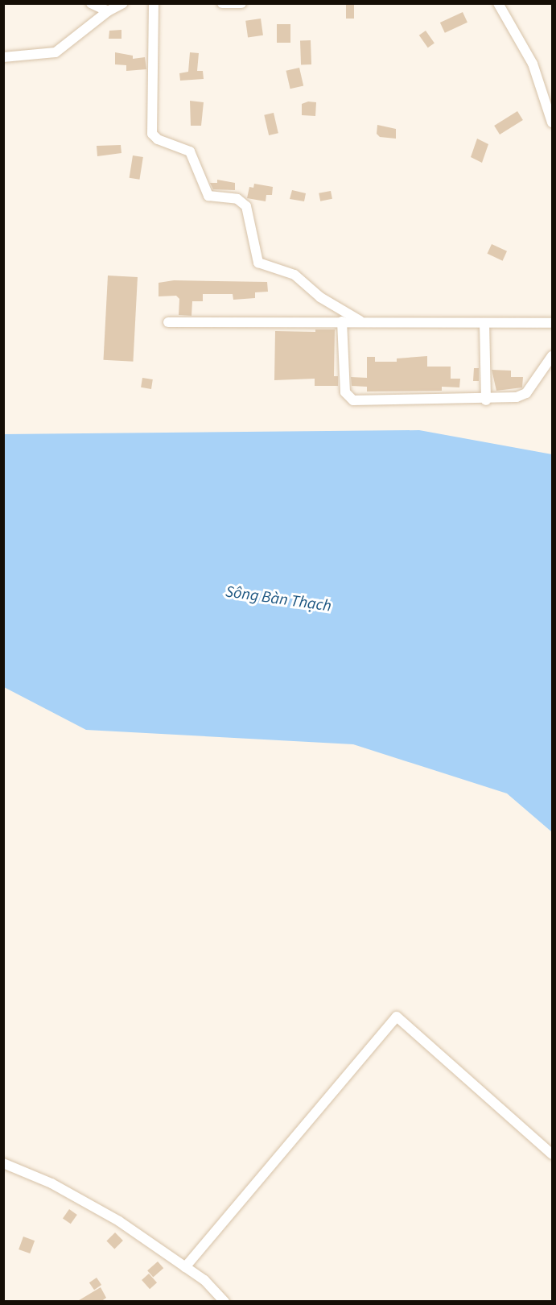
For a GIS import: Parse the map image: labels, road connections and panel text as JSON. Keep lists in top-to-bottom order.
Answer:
{
  "water": ["Sông Bàn Thạch"]
}
